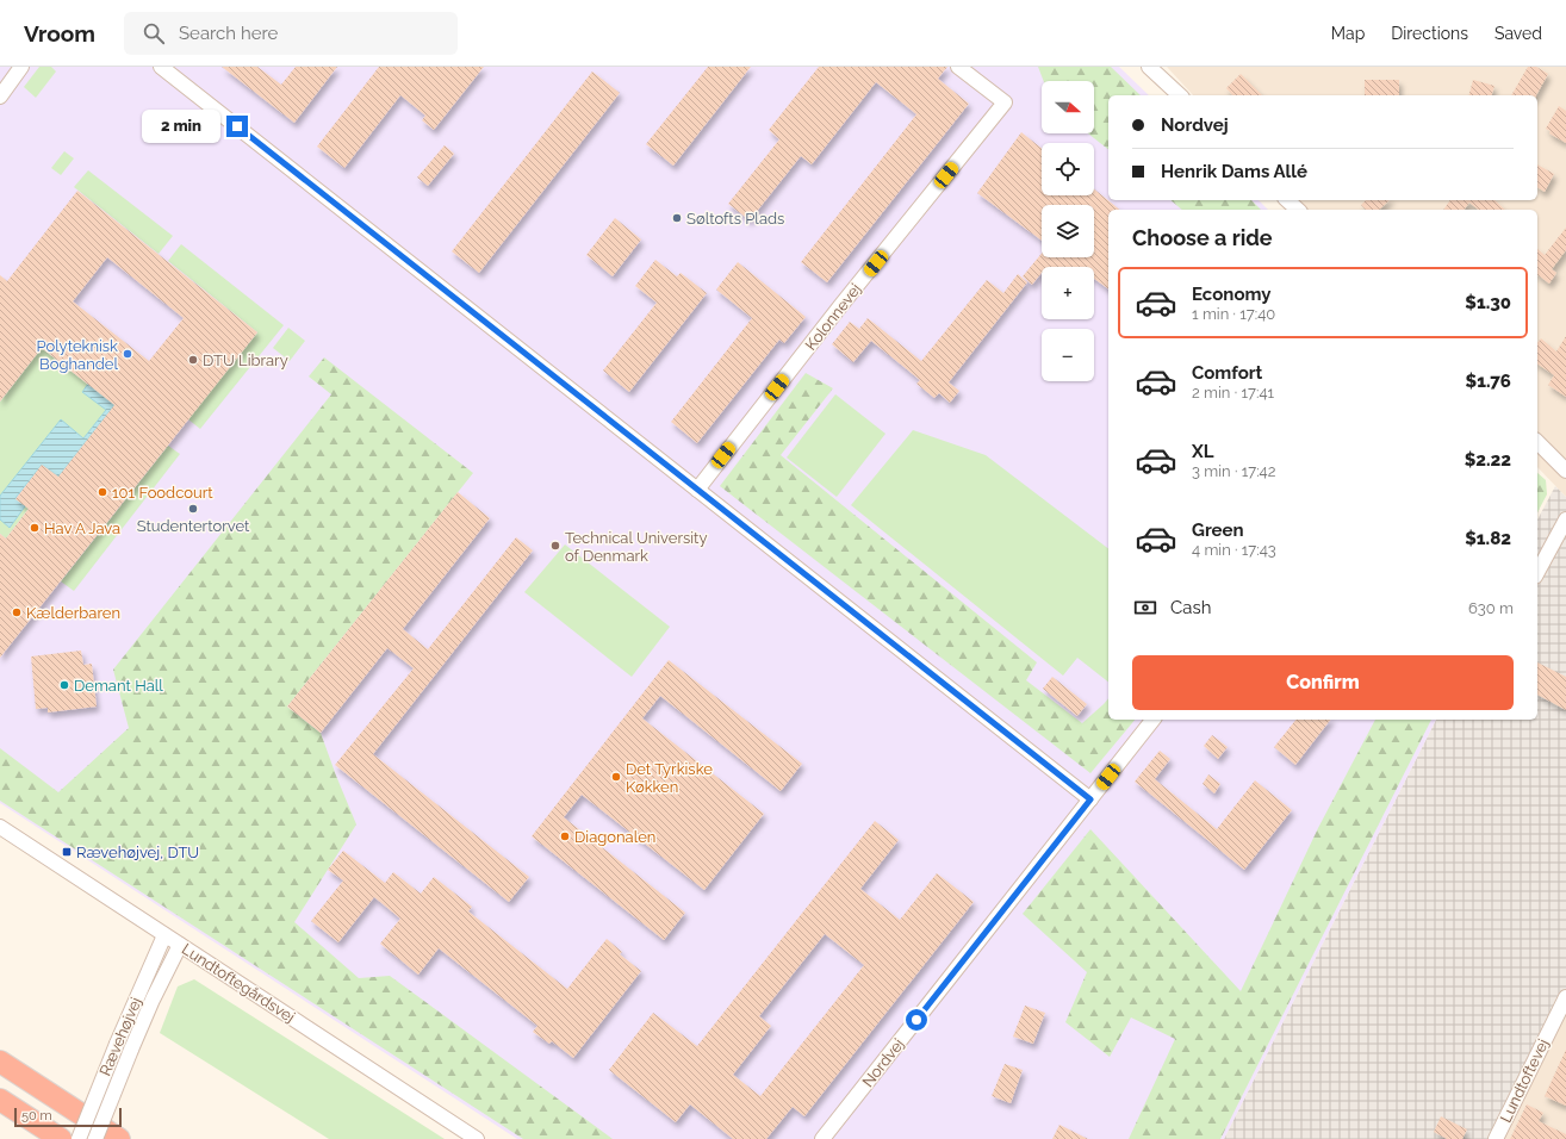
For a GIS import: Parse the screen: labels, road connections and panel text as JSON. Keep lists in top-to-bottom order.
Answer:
{
  "streets": {
    "street": [
      "Kolonnevej",
      "Lundtoftegårdsvej",
      "Rævehøjvej",
      "Nordvej",
      "Lundtoftevej"
    ]
  },
  "crossings": [
    ["Lundtoftegårdsvej", "Rævehøjvej"]
  ],
  "places": {
    "other": [
      "Søltofts Plads",
      "Polyteknisk Boghandel",
      "DTU Library",
      "101 Foodcourt",
      "Studentertorvet",
      "Hav A Java",
      "Technical University of Denmark",
      "Kælderbaren",
      "Demant Hall",
      "Det Tyrkiske Køkken",
      "Diagonalen"
    ],
    "transit": ["Rævehøjvej, DTU"]
  },
  "scale_bar": "50 m",
  "north": "right",
  "page": {
    "header": "Vroom",
    "search": "Search here",
    "nav": ["Map", "Directions", "Saved"],
    "map_buttons": ["+", "−"],
    "banner": ["Nordvej", "Henrik Dams Allé"],
    "bubble": "2 min",
    "heading": "Choose a ride",
    "list": [
      {
        "name": "Economy",
        "note": "1 min · 17:40",
        "value": "$1.30"
      },
      {
        "name": "Comfort",
        "note": "2 min · 17:41",
        "value": "$1.76"
      },
      {
        "name": "XL",
        "note": "3 min · 17:42",
        "value": "$2.22"
      },
      {
        "name": "Green",
        "note": "4 min · 17:43",
        "value": "$1.82"
      }
    ],
    "pay": ["Cash", "630 m"],
    "buttons": "Confirm",
    "scale": "50 m"
  }
}
